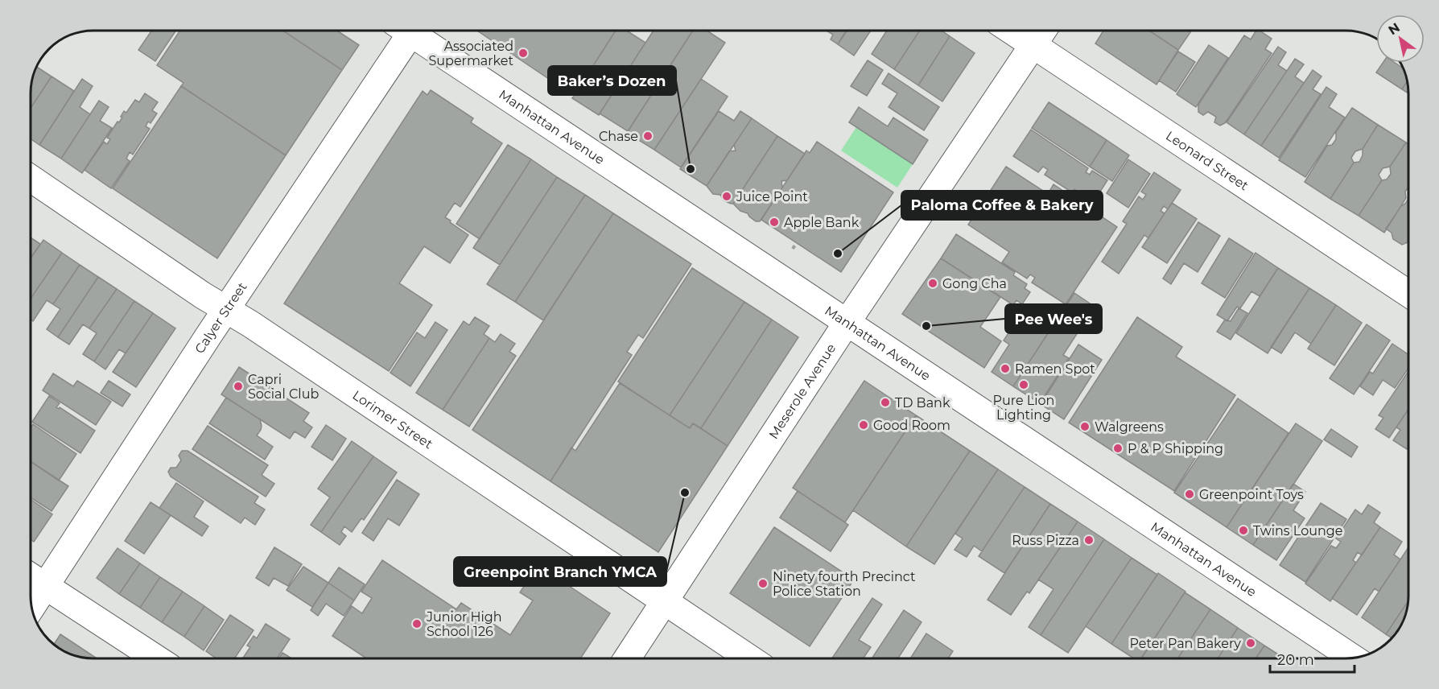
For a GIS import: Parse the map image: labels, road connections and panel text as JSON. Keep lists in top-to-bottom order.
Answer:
{
  "streets": {
    "street": [
      "Manhattan Avenue",
      "Leonard Street",
      "Calyer Street",
      "Meserole Avenue",
      "Lorimer Street"
    ]
  },
  "crossings": [
    ["Manhattan Avenue", "Meserole Avenue"],
    ["Leonard Street", "Meserole Avenue"],
    ["Calyer Street", "Lorimer Street"],
    ["Meserole Avenue", "Lorimer Street"]
  ],
  "places": [
    "Associated Supermarket",
    "Chase",
    "Baker’s Dozen",
    "Juice Point",
    "Apple Bank",
    "Paloma Coffee & Bakery",
    "Gong Cha",
    "Pee Wee's",
    "Ramen Spot",
    "Pure Lion Lighting",
    "Capri Social Club",
    "TD Bank",
    "Good Room",
    "Walgreens",
    "P & P Shipping",
    "Greenpoint Branch YMCA",
    "Greenpoint Toys",
    "Twins Lounge",
    "Russ Pizza",
    "Ninety fourth Precinct Police Station",
    "Junior High School 126",
    "Peter Pan Bakery"
  ],
  "scale_bar": "20 m",
  "north": "top left"
}
